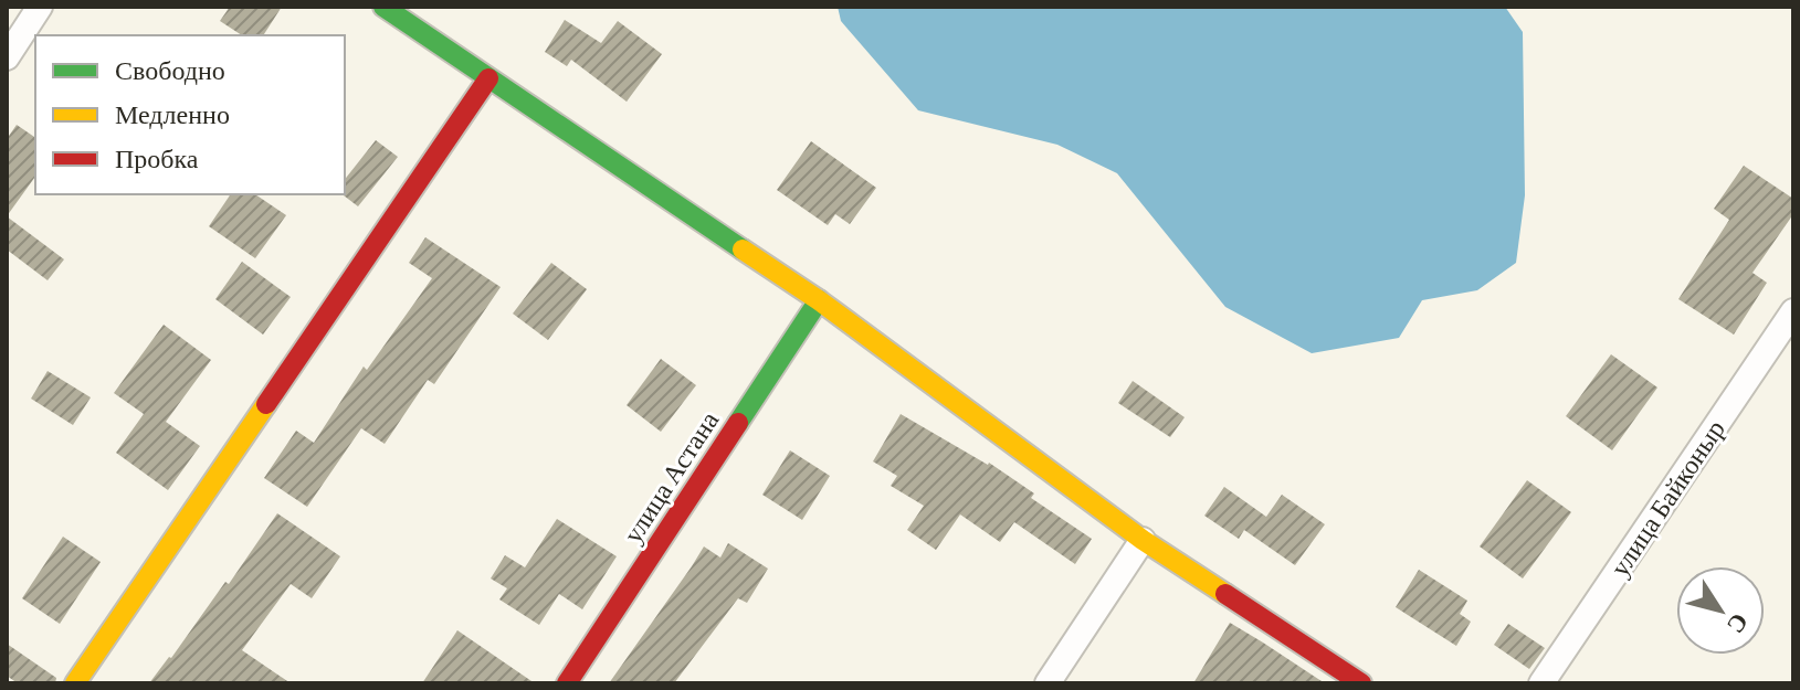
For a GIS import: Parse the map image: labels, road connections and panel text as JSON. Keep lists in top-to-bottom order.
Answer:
{
  "streets": {
    "street": ["улица Астана", "улица Байконыр"]
  },
  "legend": ["Свободно", "Медленно", "Пробка"],
  "north": "bottom right"
}
